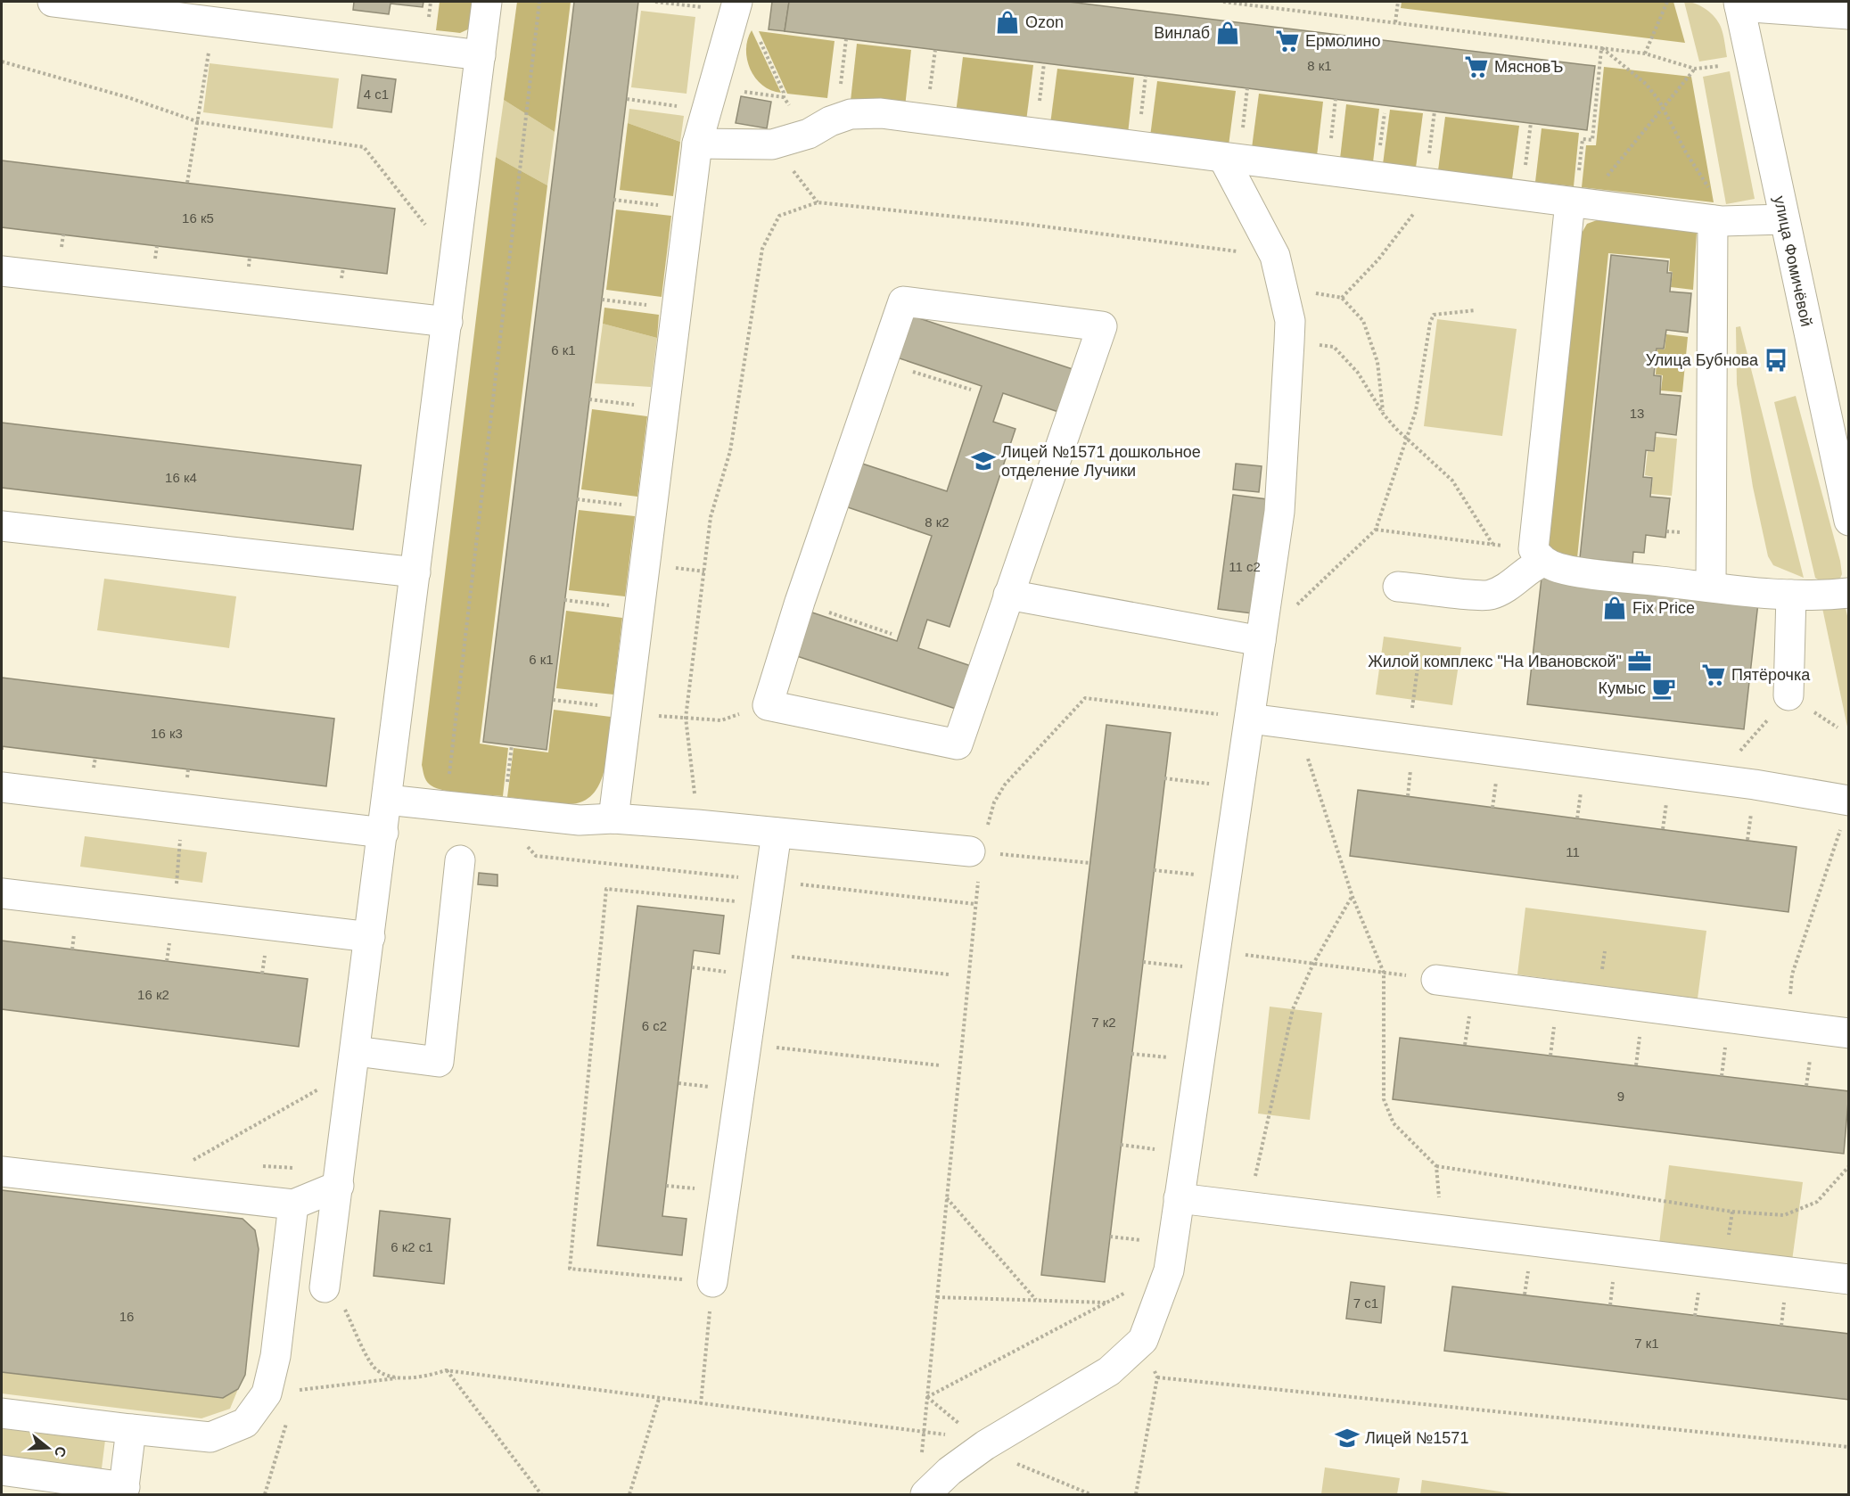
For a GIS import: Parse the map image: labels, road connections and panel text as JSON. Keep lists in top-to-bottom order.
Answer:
{
  "streets": {
    "street": ["улица Фомичёвой"]
  },
  "places": {
    "shop": ["Ozon", "Винлаб", "Fix Price"],
    "supermarket": ["Ермолино", "МясновЪ", "Пятёрочка"],
    "bus stop": ["Улица Бубнова"],
    "school or university": ["Лицей №1571 дошкольное отделение Лучики", "Лицей №1571"],
    "office": ["Жилой комплекс \"На Ивановской\""],
    "cafe": ["Кумыс"]
  },
  "house_numbers": [
    "8 к1",
    "4 с1",
    "16 к5",
    "6 к1",
    "13",
    "16 к4",
    "8 к2",
    "11 с2",
    "6 к1",
    "16 к3",
    "11",
    "16 к2",
    "7 к2",
    "6 с2",
    "9",
    "6 к2 с1",
    "7 с1",
    "16",
    "7 к1"
  ],
  "north": "right"
}
